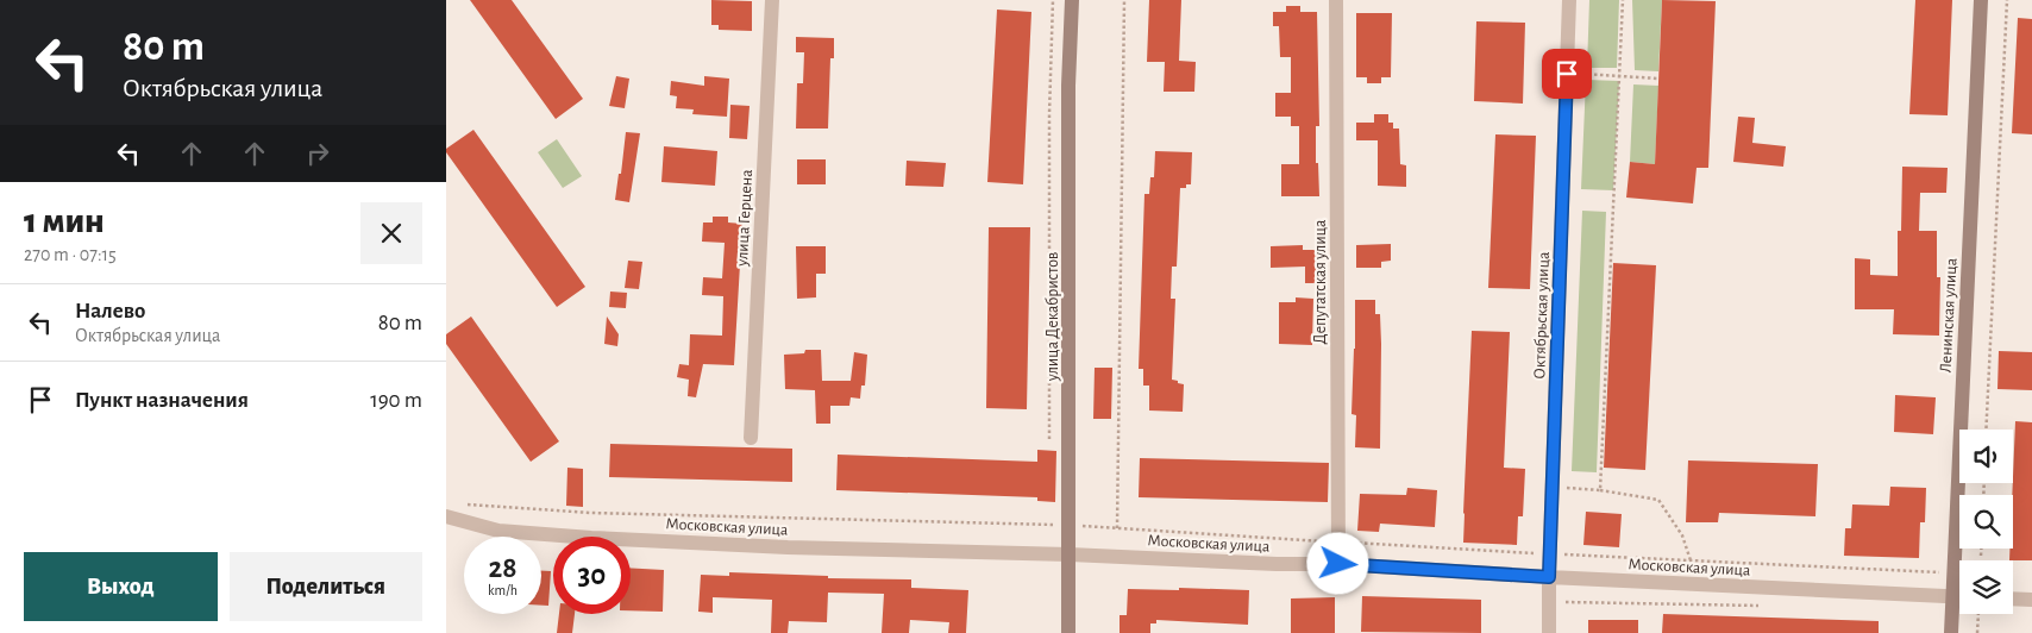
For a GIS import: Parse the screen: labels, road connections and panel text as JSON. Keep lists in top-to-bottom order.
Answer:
{
  "streets": {
    "street": [
      "улица Герцена",
      "Депутатская улица",
      "Октябрьская улица",
      "Ленинская улица",
      "улица Декабристов",
      "Московская улица"
    ]
  },
  "crossings": [
    ["Депутатская улица", "Московская улица"],
    ["Октябрьская улица", "Московская улица"],
    ["Ленинская улица", "Московская улица"],
    ["улица Декабристов", "Московская улица"]
  ],
  "page": {
    "turn": ["80 m", "Октябрьская улица"],
    "heading": ["1 мин", "270 m · 07:15"],
    "list": [
      {
        "name": "Налево",
        "note": "Октябрьская улица",
        "value": "80 m"
      },
      {
        "name": "Пункт назначения",
        "value": "190 m"
      }
    ],
    "speed": "28 km/h",
    "limit": "30",
    "buttons": ["Выход", "Поделиться"]
  }
}
